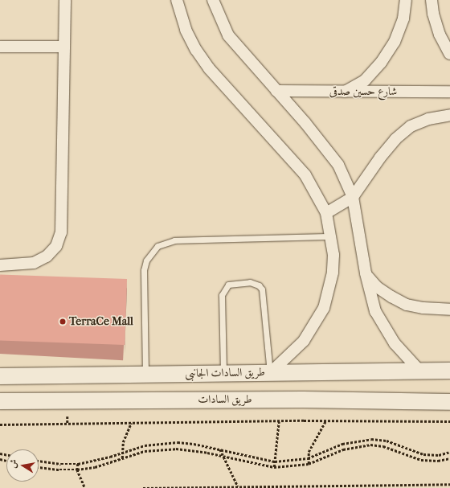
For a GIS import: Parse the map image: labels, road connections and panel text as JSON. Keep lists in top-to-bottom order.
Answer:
{
  "streets": {
    "street": ["شارع حسين صدقى", "طريق السادات الجانبى", "طريق السادات"]
  },
  "places": ["TerraCe Mall"],
  "north": "left"
}
